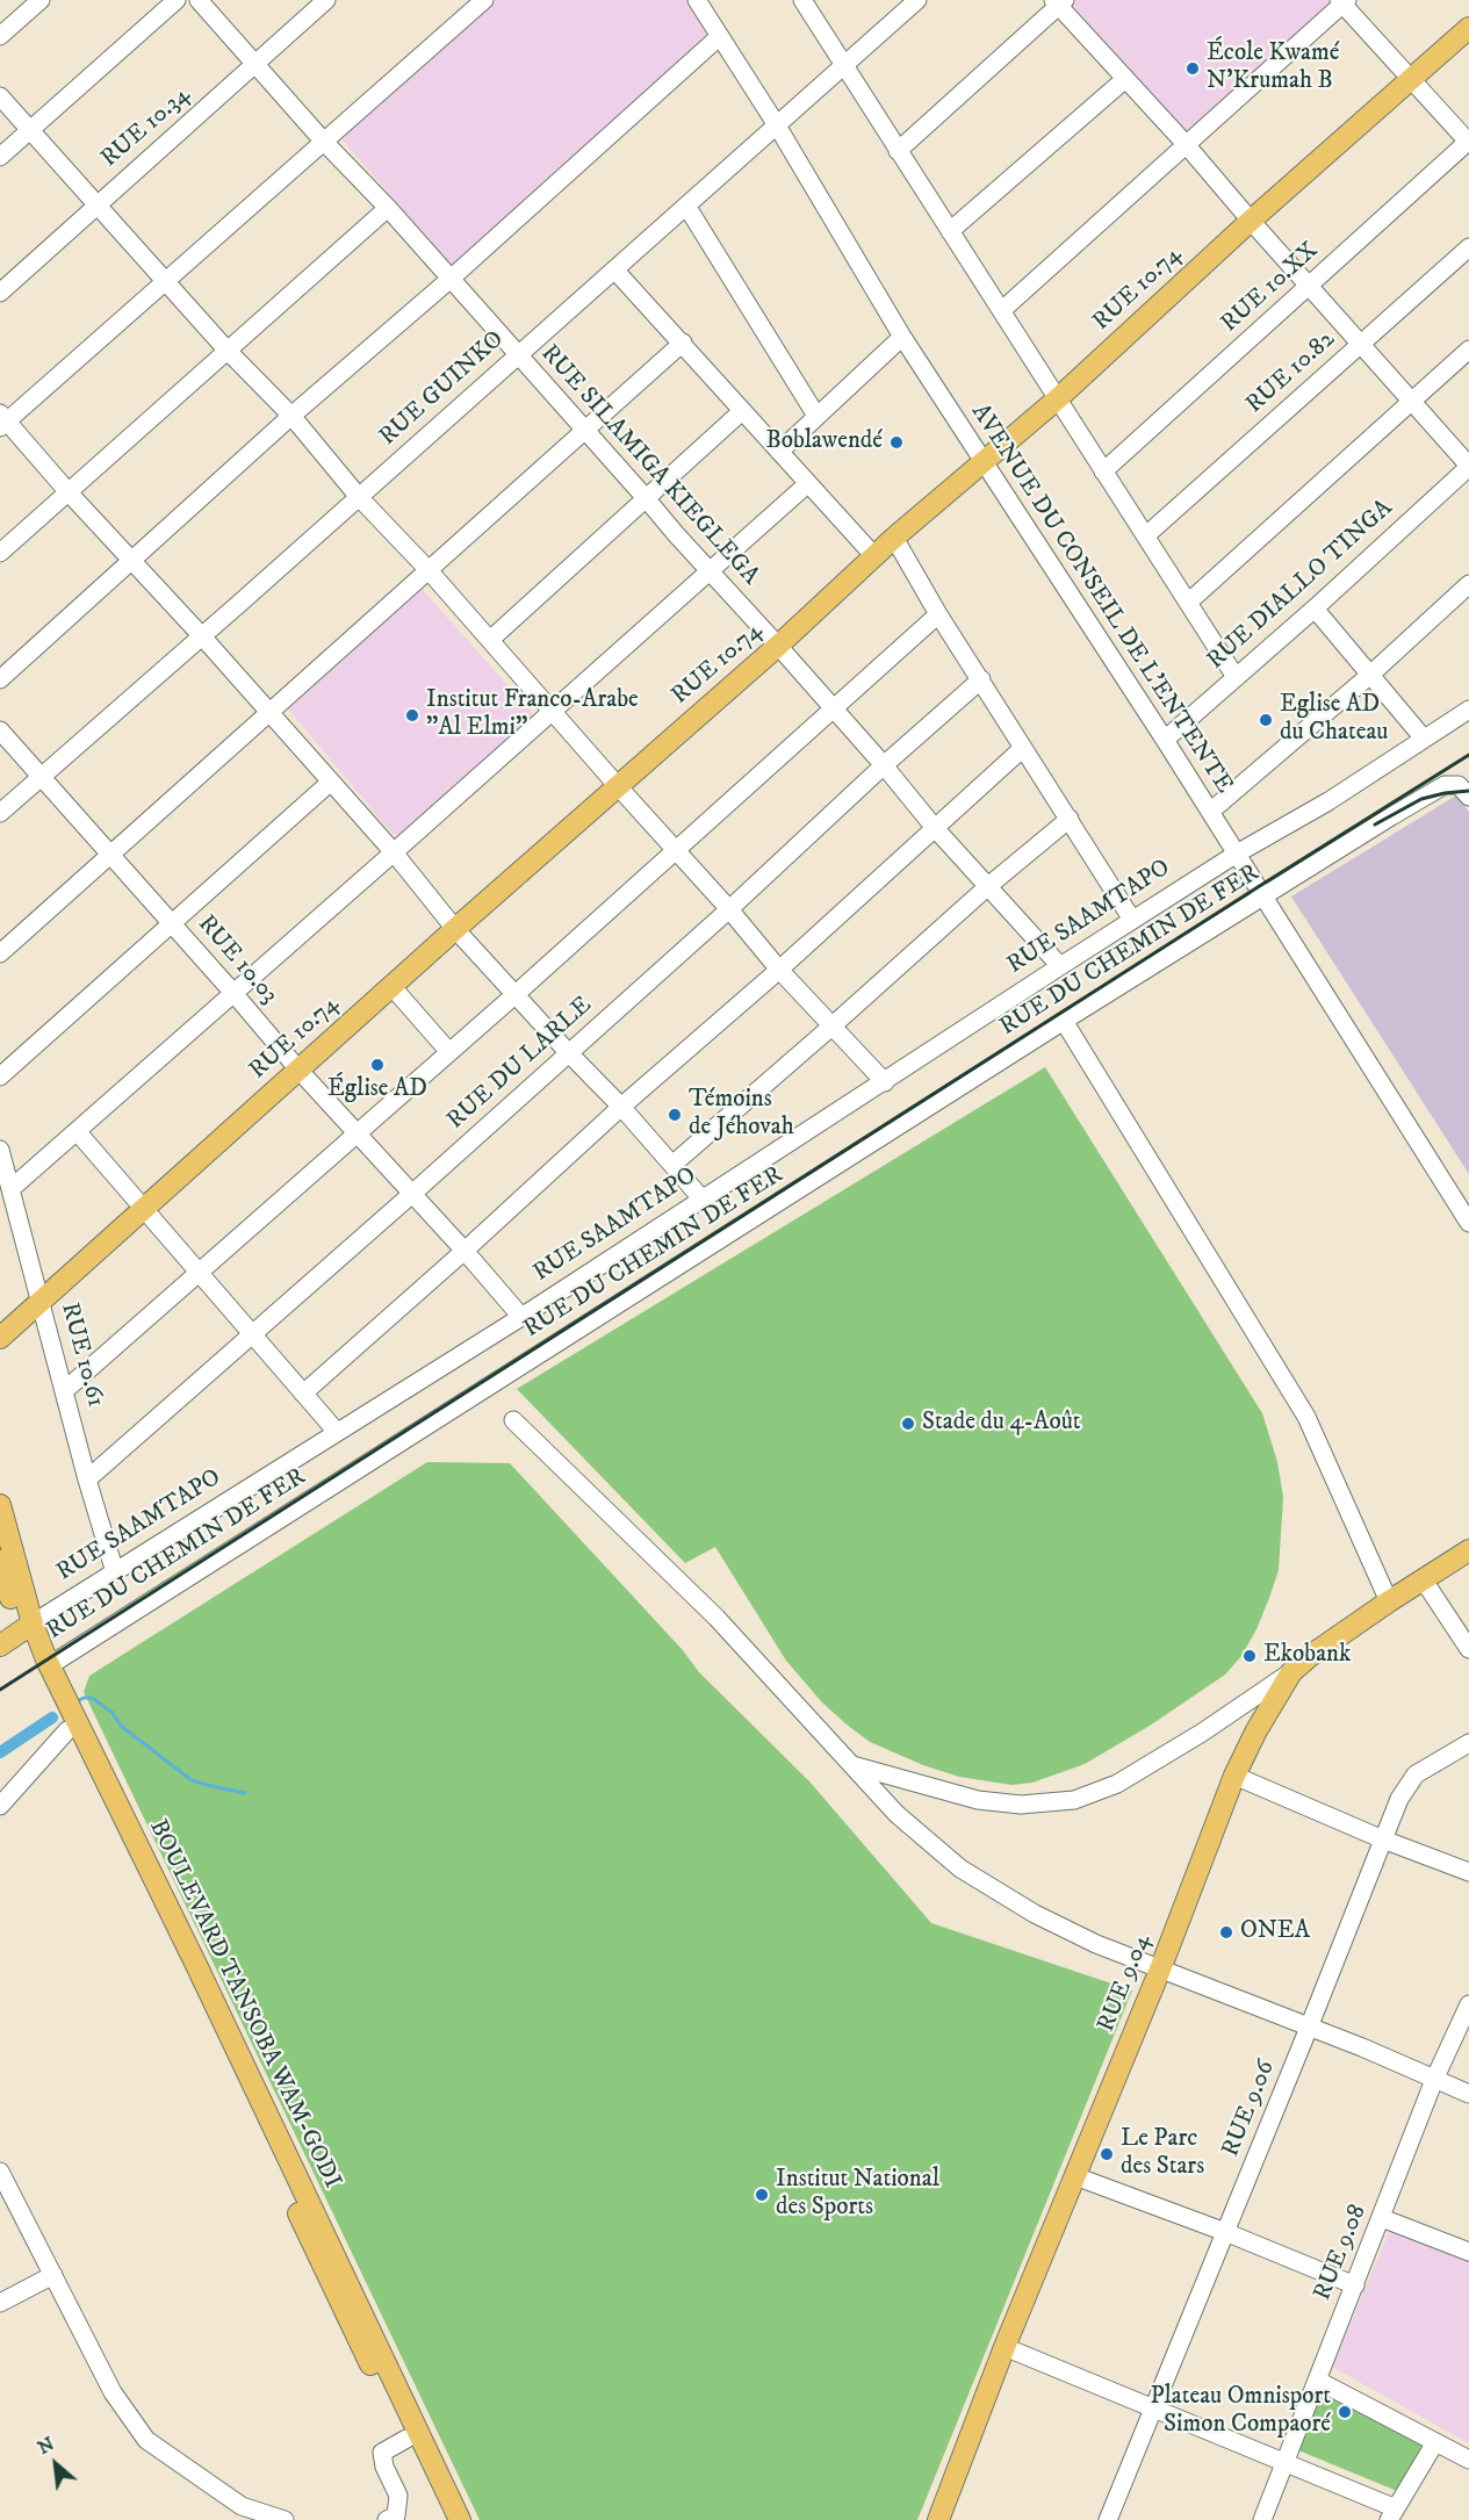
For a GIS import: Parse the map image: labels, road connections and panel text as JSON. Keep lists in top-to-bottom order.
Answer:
{
  "streets": {
    "main road": [
      "RUE 10.74",
      "RUE SAAMTAPO",
      "RUE 9.04",
      "BOULEVARD TANSOBA WAM-GODI"
    ],
    "street": [
      "RUE 10.34",
      "RUE 10.XX",
      "RUE 10.82",
      "RUE GUINKO",
      "RUE SILAMIGA KIEGLEGA",
      "RUE DIALLO TINGA",
      "AVENUE DU CONSEIL DE L'ENTENTE",
      "RUE DU CHEMIN DE FER",
      "RUE 10.03",
      "RUE DU LARLE",
      "RUE 10.61",
      "RUE 9.06",
      "RUE 9.08"
    ]
  },
  "crossings": [
    ["RUE 10.34", "RUE SILAMIGA KIEGLEGA"],
    ["RUE 10.74", "RUE SILAMIGA KIEGLEGA"],
    ["RUE 10.74", "AVENUE DU CONSEIL DE L'ENTENTE"],
    ["RUE 10.74", "RUE 10.03"],
    ["RUE 10.74", "RUE 10.61"],
    ["RUE GUINKO", "RUE SILAMIGA KIEGLEGA"],
    ["RUE GUINKO", "AVENUE DU CONSEIL DE L'ENTENTE"],
    ["RUE GUINKO", "RUE 10.03"],
    ["RUE SILAMIGA KIEGLEGA", "RUE SAAMTAPO"],
    ["RUE SILAMIGA KIEGLEGA", "RUE DU LARLE"],
    ["RUE DIALLO TINGA", "AVENUE DU CONSEIL DE L'ENTENTE"],
    ["AVENUE DU CONSEIL DE L'ENTENTE", "RUE SAAMTAPO"],
    ["AVENUE DU CONSEIL DE L'ENTENTE", "RUE DU CHEMIN DE FER"],
    ["RUE SAAMTAPO", "RUE 10.03"],
    ["RUE SAAMTAPO", "RUE 10.61"],
    ["RUE SAAMTAPO", "BOULEVARD TANSOBA WAM-GODI"],
    ["RUE DU CHEMIN DE FER", "BOULEVARD TANSOBA WAM-GODI"],
    ["RUE 10.03", "RUE DU LARLE"],
    ["RUE DU LARLE", "RUE 10.61"]
  ],
  "places": [
    "École Kwamé N'Krumah B",
    "Boblawendé",
    "Institut Franco-Arabe \"Al Elmi\"",
    "Eglise AD du Chateau",
    "Église AD",
    "Témoins de Jéhovah",
    "Stade du 4-Août",
    "Ekobank",
    "ONEA",
    "Le Parc des Stars",
    "Institut National des Sports",
    "Plateau Omnisport Simon Compaoré"
  ],
  "north": "top left"
}
